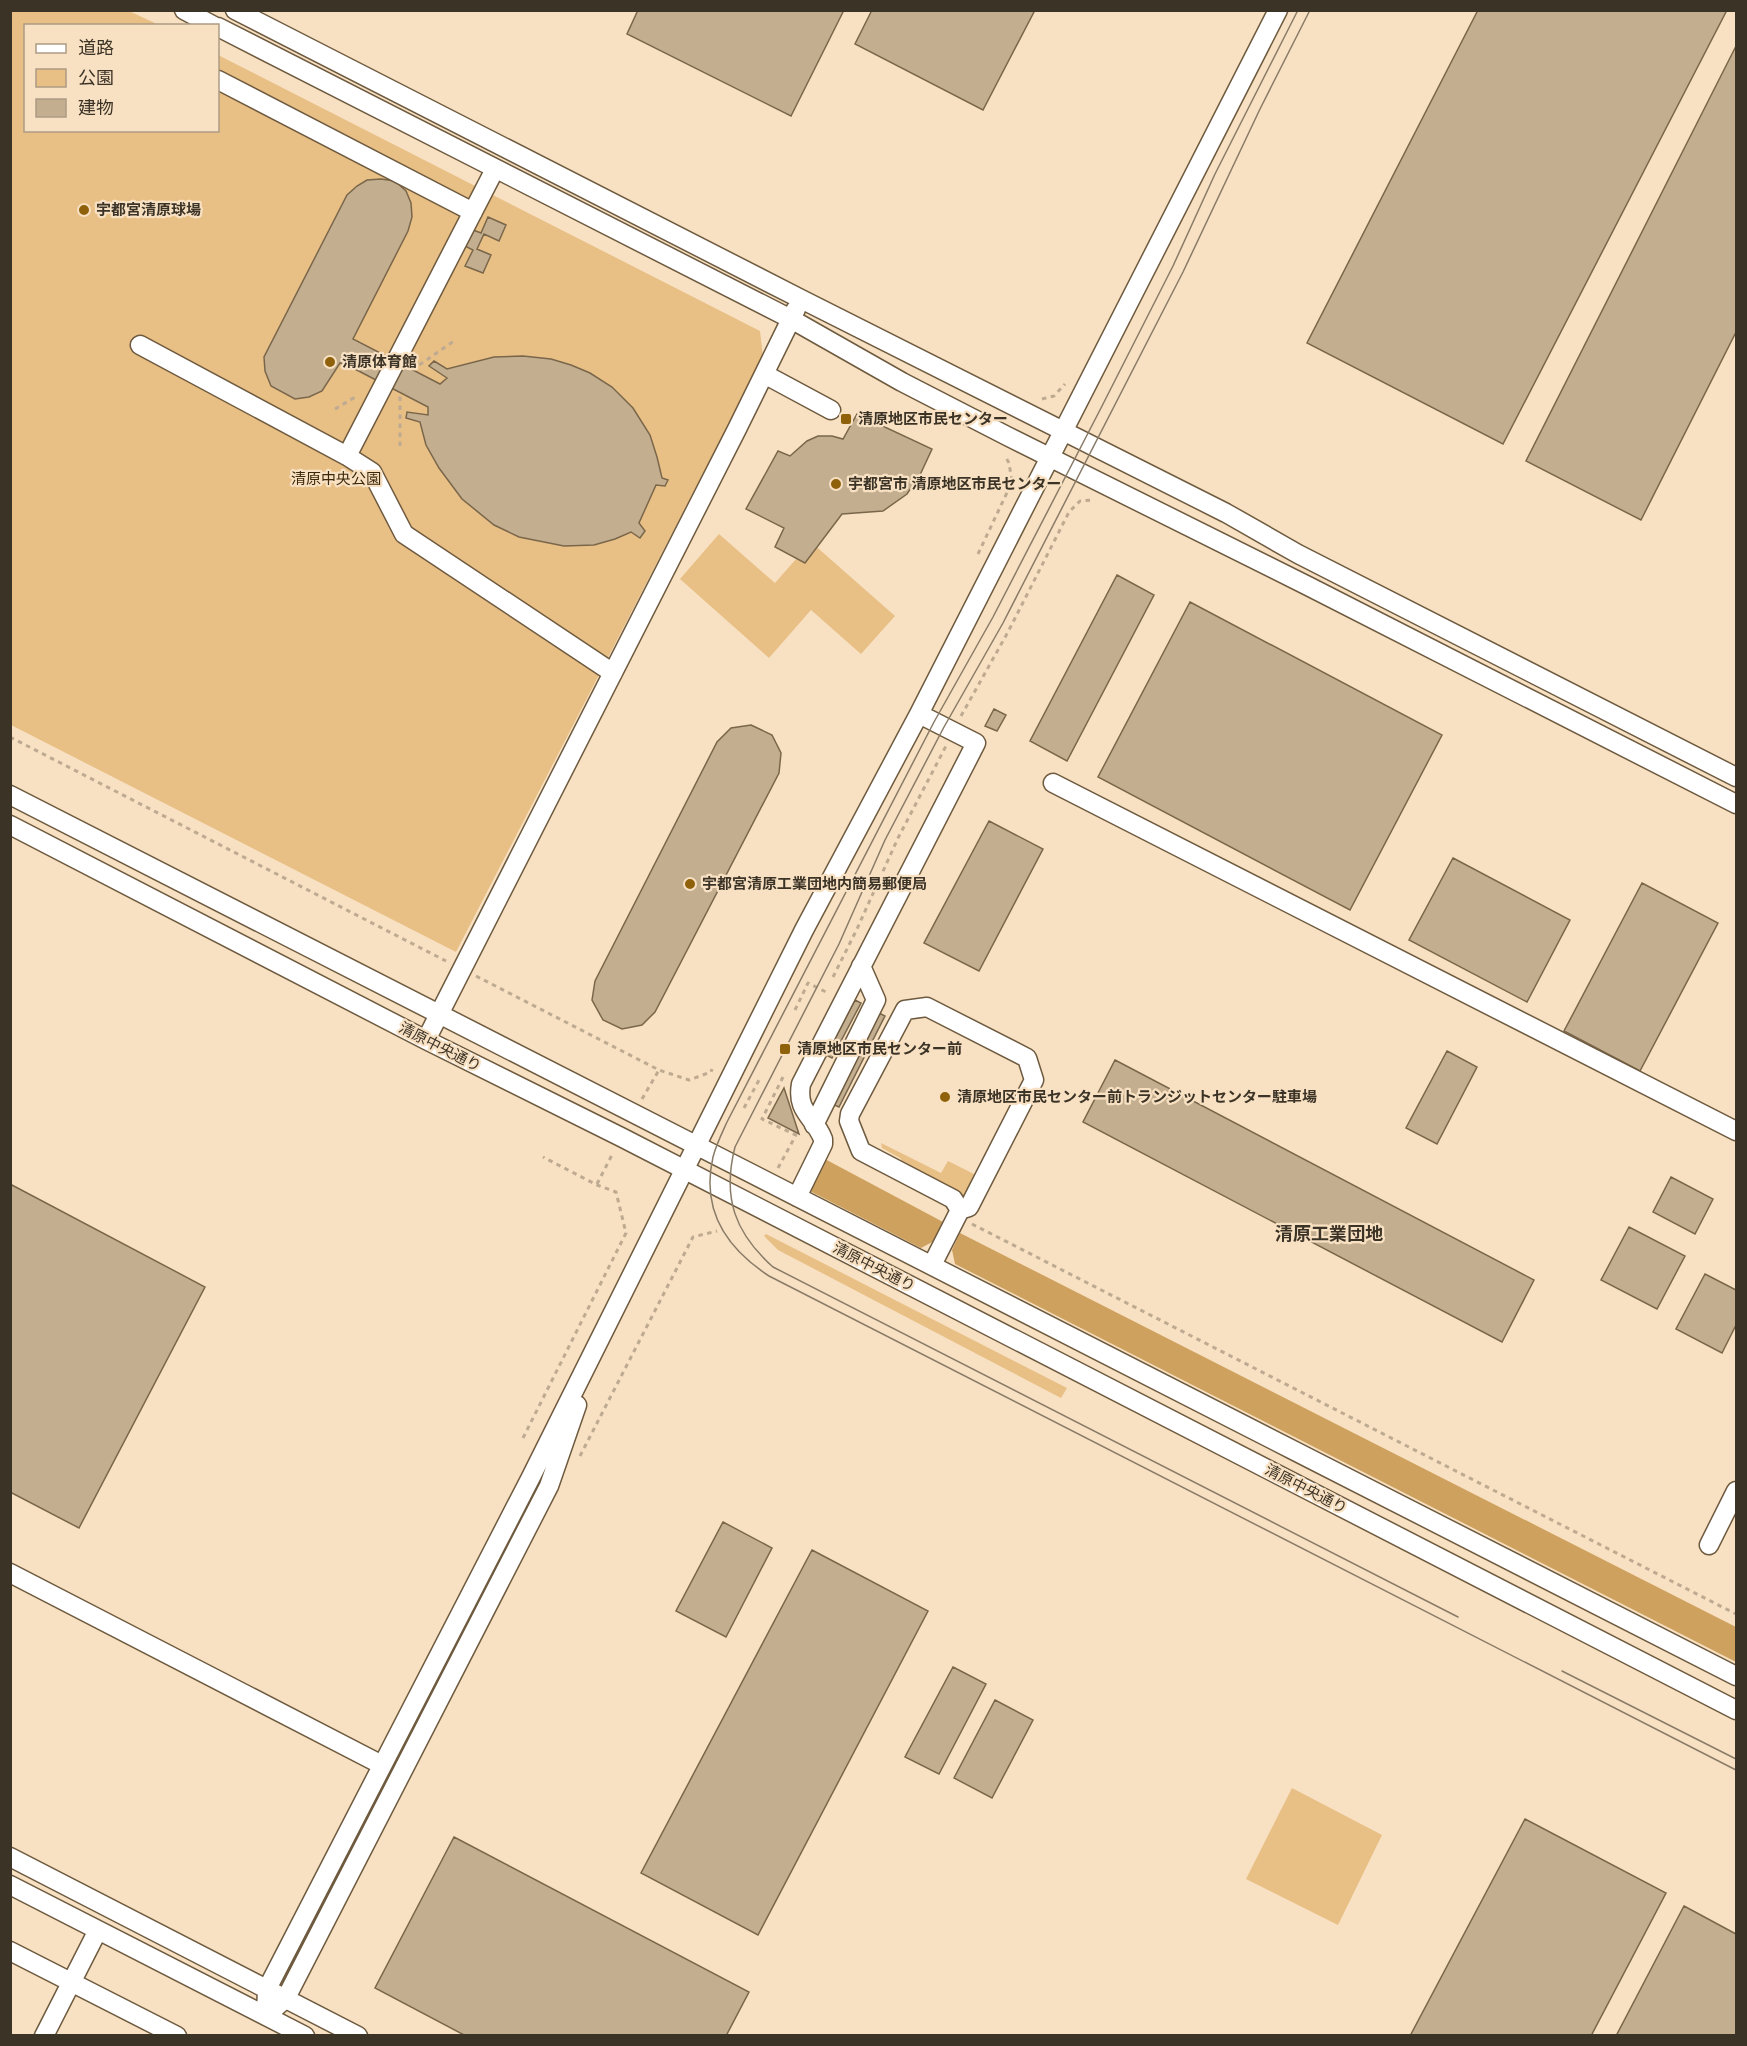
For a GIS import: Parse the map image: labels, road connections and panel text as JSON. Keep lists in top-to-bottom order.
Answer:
{
  "streets": {
    "street": ["清原中央通り"]
  },
  "districts": ["清原工業団地"],
  "parks": ["清原中央公園"],
  "places": {
    "other": [
      "宇都宮清原球場",
      "清原体育館",
      "宇都宮市 清原地区市民センター",
      "宇都宮清原工業団地内簡易郵便局",
      "清原地区市民センター前トランジットセンター駐車場"
    ],
    "transit": ["清原地区市民センター", "清原地区市民センター前"]
  },
  "legend": ["道路", "公園", "建物"]
}
